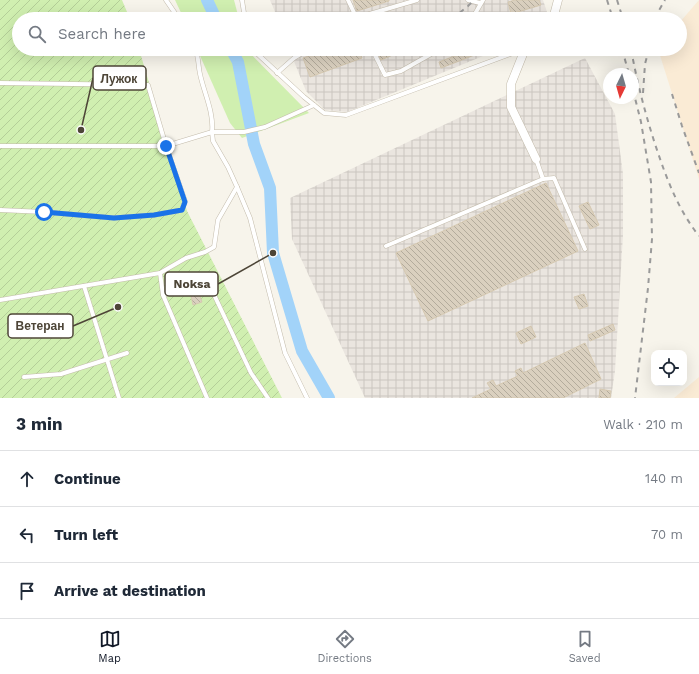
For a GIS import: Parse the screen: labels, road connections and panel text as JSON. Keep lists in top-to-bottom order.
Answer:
{
  "places": ["Лужок", "Noksa", "Ветеран"],
  "north": "bottom",
  "page": {
    "search": "Search here",
    "heading": ["3 min", "Walk · 210 m"],
    "list": [
      ["Continue", "140 m"],
      ["Turn left", "70 m"],
      "Arrive at destination"
    ],
    "nav": ["Map", "Directions", "Saved"]
  }
}
